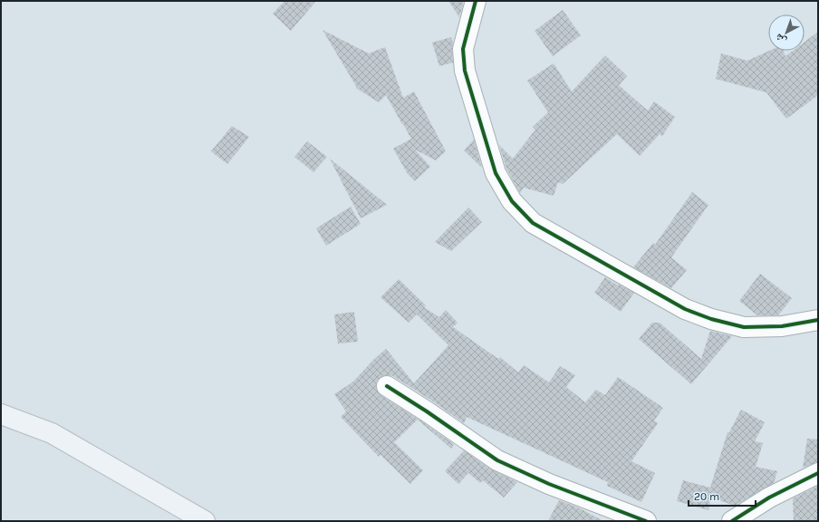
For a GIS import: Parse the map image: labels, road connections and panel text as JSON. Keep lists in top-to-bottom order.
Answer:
{
  "scale_bar": "20 m",
  "north": "bottom left"
}
